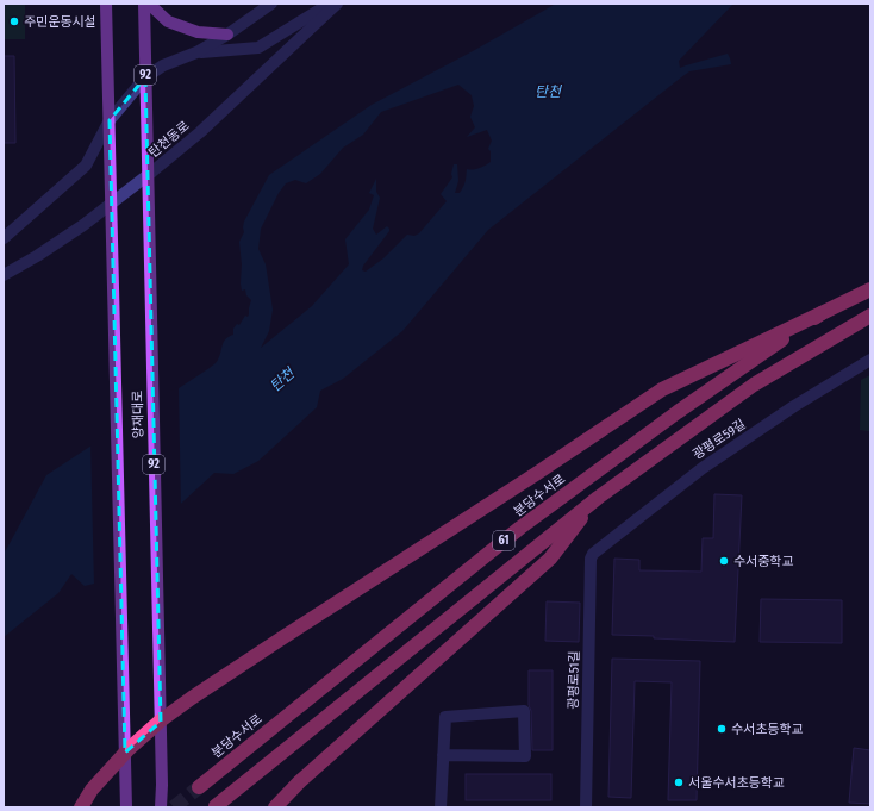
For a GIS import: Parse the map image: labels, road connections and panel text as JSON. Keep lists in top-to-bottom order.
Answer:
{
  "streets": {
    "highway": ["분당수서로", "61"],
    "main road": ["92", "양재대로"],
    "street": ["탄천동로", "광평로59길", "광평로51길"]
  },
  "crossings": [
    ["광평로59길", "광평로51길"]
  ],
  "water": ["탄천"],
  "places": [
    "주민운동시설",
    "수서중학교",
    "수서초등학교",
    "서울수서초등학교"
  ]
}
